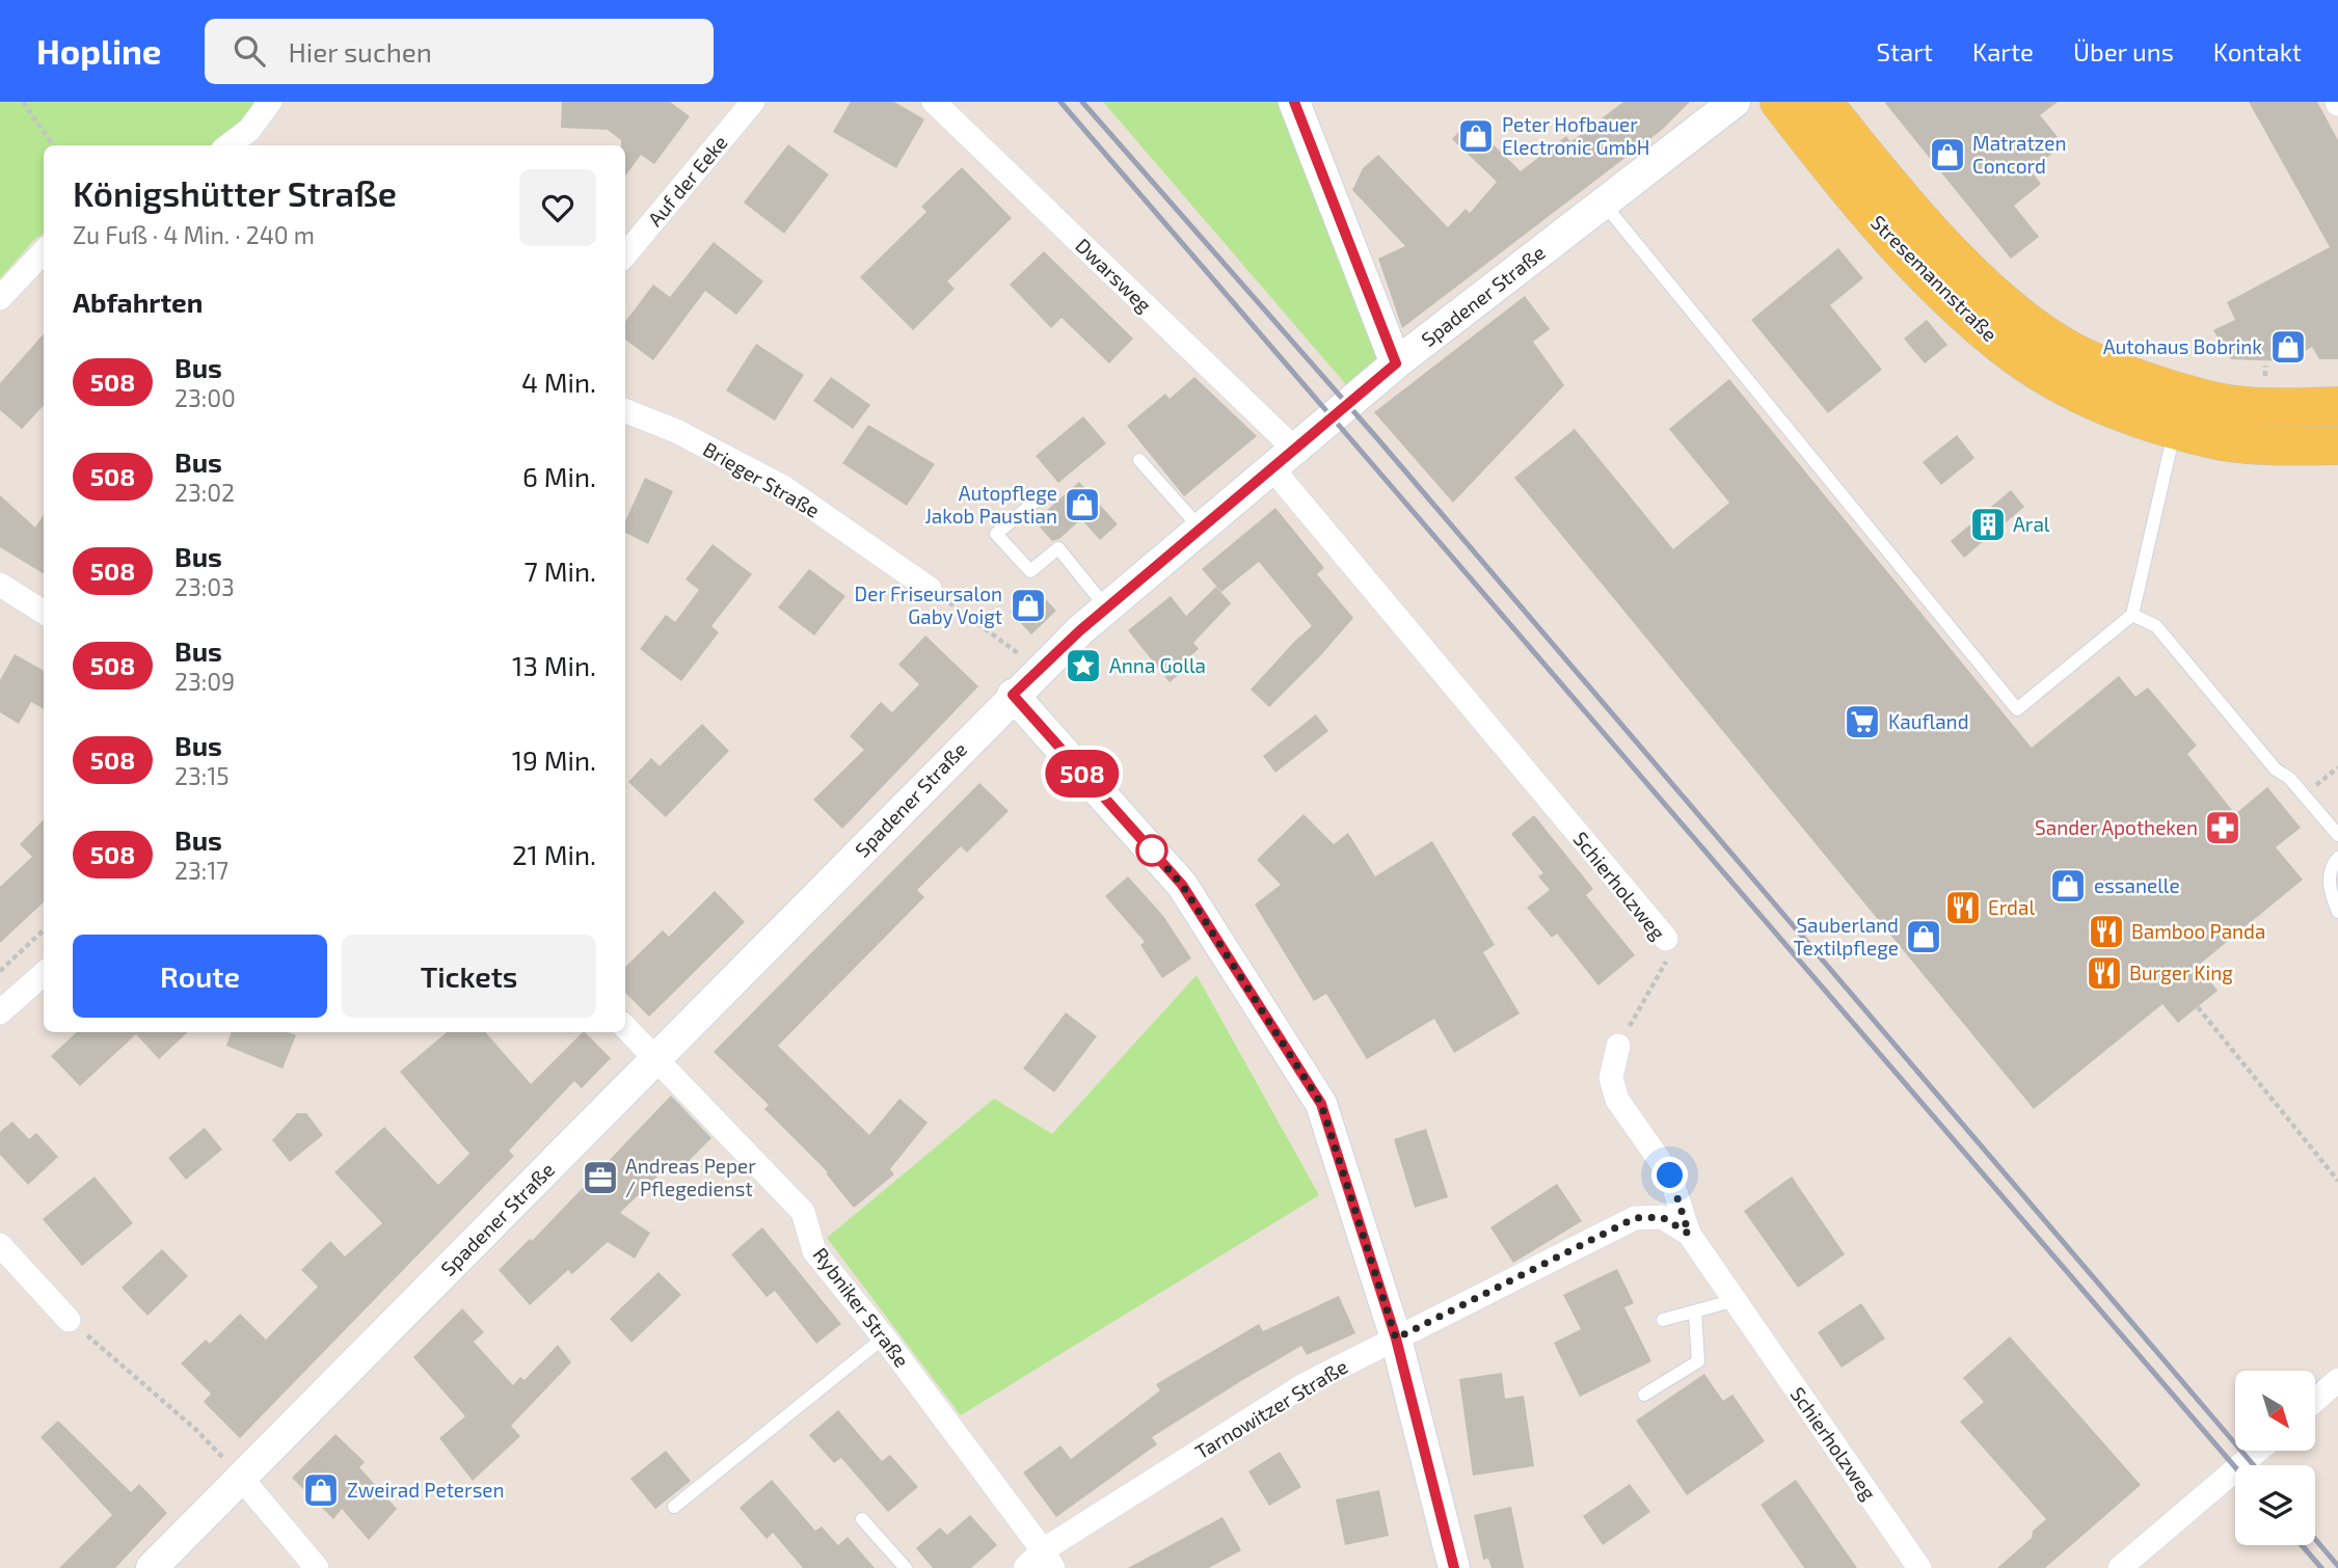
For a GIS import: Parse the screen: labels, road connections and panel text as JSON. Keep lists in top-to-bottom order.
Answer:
{
  "streets": {
    "main road": ["Stresemannstraße"],
    "street": [
      "Auf der Eeke",
      "Dwarsweg",
      "Spadener Straße",
      "Brieger Straße",
      "Schierholzweg",
      "Rybniker Straße",
      "Tarnowitzer Straße"
    ]
  },
  "crossings": [
    ["Dwarsweg", "Spadener Straße"],
    ["Dwarsweg", "Schierholzweg"],
    ["Spadener Straße", "Schierholzweg"],
    ["Spadener Straße", "Rybniker Straße"],
    ["Schierholzweg", "Tarnowitzer Straße"],
    ["Rybniker Straße", "Tarnowitzer Straße"]
  ],
  "places": {
    "shop": [
      "Peter Hofbauer Electronic GmbH",
      "Matratzen Concord",
      "Autohaus Bobrink",
      "Autopflege Jakob Paustian",
      "Der Friseursalon Gaby Voigt",
      "essanelle",
      "Sauberland Textilpflege",
      "Zweirad Petersen"
    ],
    "building": ["Aral"],
    "place": ["Anna Golla"],
    "supermarket": ["Kaufland"],
    "pharmacy": ["Sander Apotheken"],
    "restaurant": ["Erdal", "Bamboo Panda", "Burger King"],
    "office": ["Andreas Peper / Pflegedienst"]
  },
  "lines": ["bus line 508"],
  "north": "bottom right",
  "page": {
    "header": "Hopline",
    "search": "Hier suchen",
    "nav": [
      "Start",
      "Karte",
      "Über uns",
      "Kontakt"
    ],
    "on_map": "508",
    "heading": [
      ["Königshütter Straße", "Zu Fuß · 4 Min. · 240 m"],
      "Abfahrten"
    ],
    "list": [
      {
        "mark": "508",
        "name": "Bus",
        "note": "23:00",
        "value": "4 Min."
      },
      {
        "mark": "508",
        "name": "Bus",
        "note": "23:02",
        "value": "6 Min."
      },
      {
        "mark": "508",
        "name": "Bus",
        "note": "23:03",
        "value": "7 Min."
      },
      {
        "mark": "508",
        "name": "Bus",
        "note": "23:09",
        "value": "13 Min."
      },
      {
        "mark": "508",
        "name": "Bus",
        "note": "23:15",
        "value": "19 Min."
      },
      {
        "mark": "508",
        "name": "Bus",
        "note": "23:17",
        "value": "21 Min."
      }
    ],
    "buttons": ["Route", "Tickets"]
  }
}
